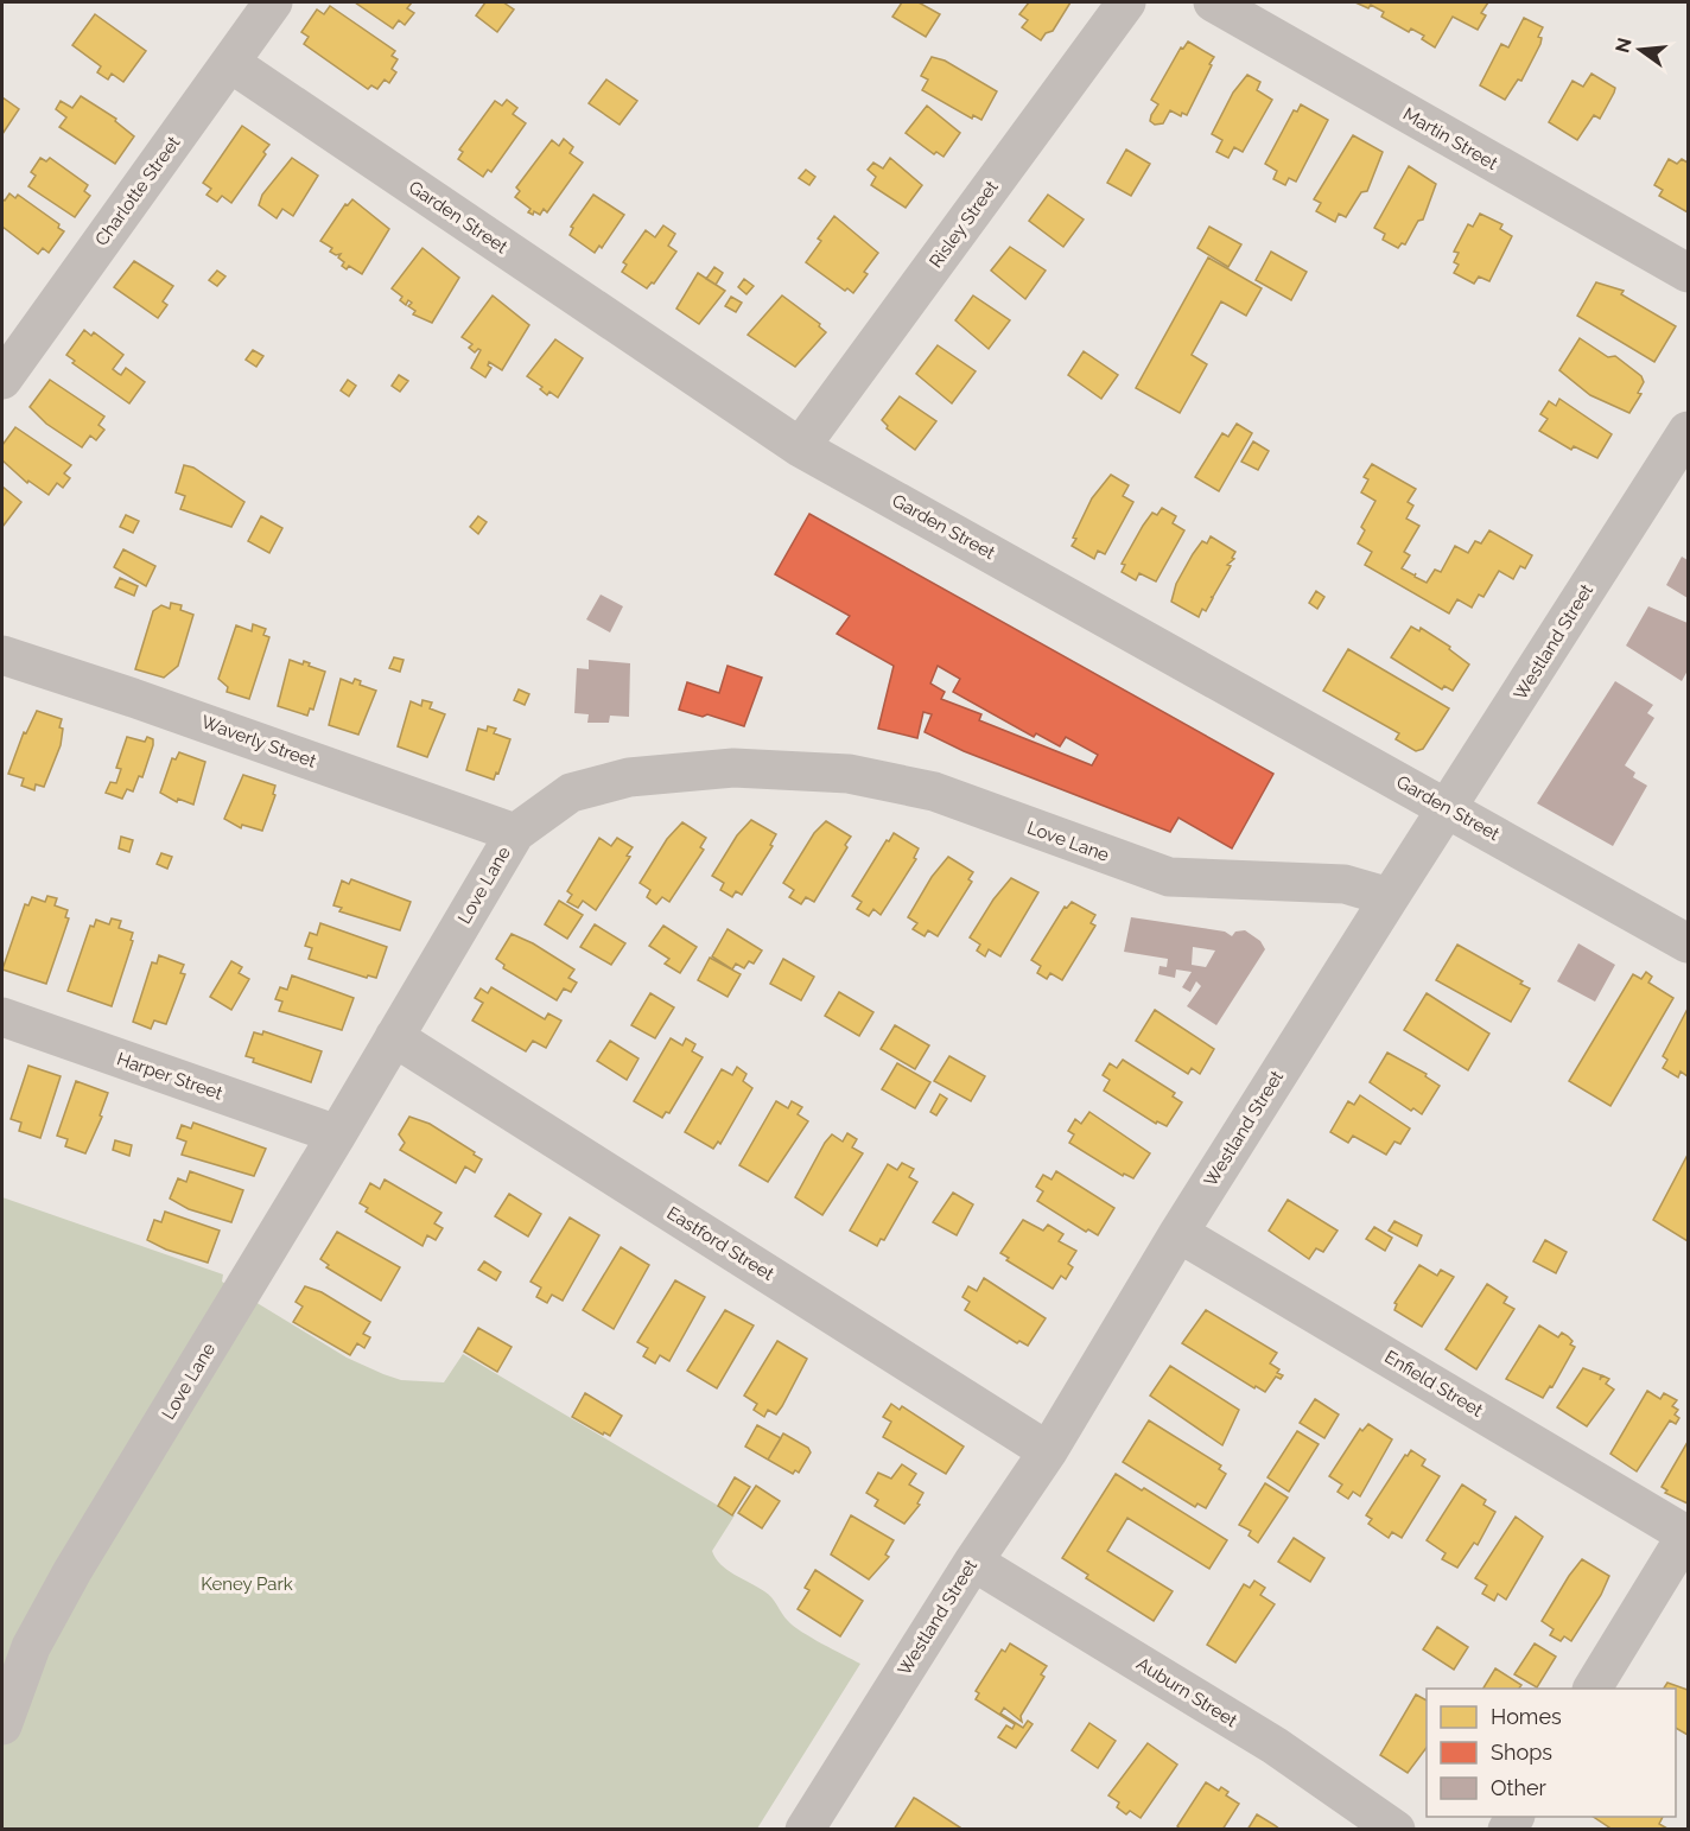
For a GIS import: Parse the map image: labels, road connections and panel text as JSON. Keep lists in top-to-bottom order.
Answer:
{
  "streets": {
    "street": [
      "Martin Street",
      "Charlotte Street",
      "Garden Street",
      "Risley Street",
      "Westland Street",
      "Waverly Street",
      "Love Lane",
      "Harper Street",
      "Eastford Street",
      "Enfield Street",
      "Auburn Street"
    ]
  },
  "crossings": [
    ["Charlotte Street", "Garden Street"],
    ["Garden Street", "Risley Street"],
    ["Garden Street", "Westland Street"],
    ["Westland Street", "Love Lane"],
    ["Westland Street", "Eastford Street"],
    ["Westland Street", "Enfield Street"],
    ["Westland Street", "Auburn Street"],
    ["Waverly Street", "Love Lane"],
    ["Love Lane", "Harper Street"],
    ["Love Lane", "Eastford Street"]
  ],
  "parks": ["Keney Park"],
  "legend": ["Homes", "Shops", "Other"],
  "north": "left"
}
